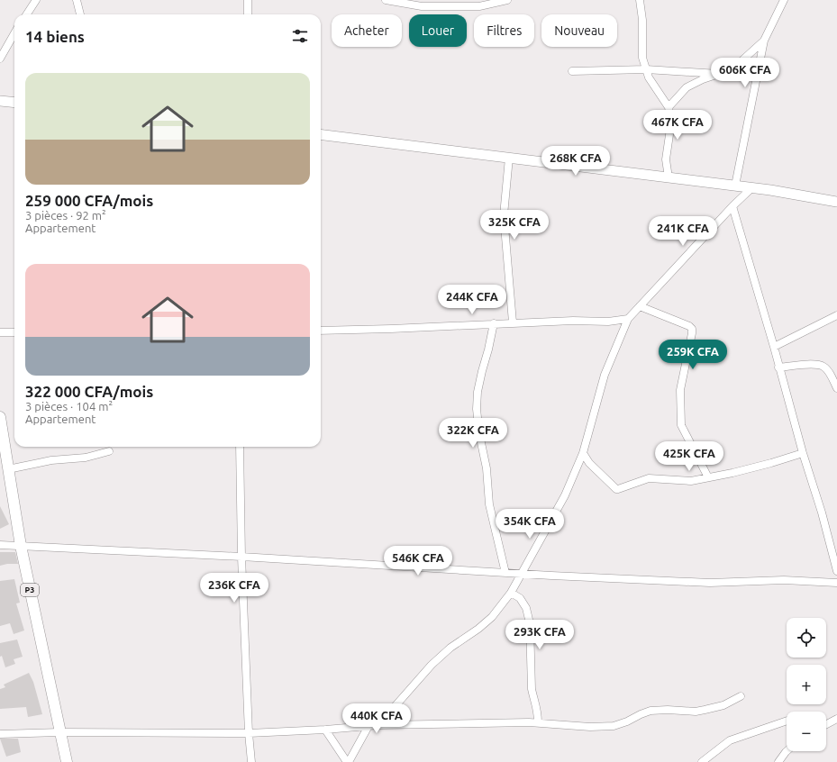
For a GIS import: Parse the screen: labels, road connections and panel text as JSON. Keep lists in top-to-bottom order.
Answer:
{
  "streets": {
    "main road": ["P3"]
  },
  "page": {
    "chip": [
      "Acheter",
      "Louer",
      "Filtres",
      "Nouveau"
    ],
    "heading": "14 biens",
    "price": [
      "606K CFA",
      "467K CFA",
      "268K CFA",
      "325K CFA",
      "241K CFA",
      "244K CFA",
      "259K CFA",
      "322K CFA",
      "425K CFA",
      "354K CFA",
      "546K CFA",
      "236K CFA",
      "293K CFA",
      "440K CFA"
    ],
    "list": [
      {
        "name": "259 000 CFA/mois",
        "note": "3 pièces · 92 m² · Appartement"
      },
      {
        "name": "322 000 CFA/mois",
        "note": "3 pièces · 104 m² · Appartement"
      }
    ],
    "map_buttons": ["+", "−"]
  }
}
